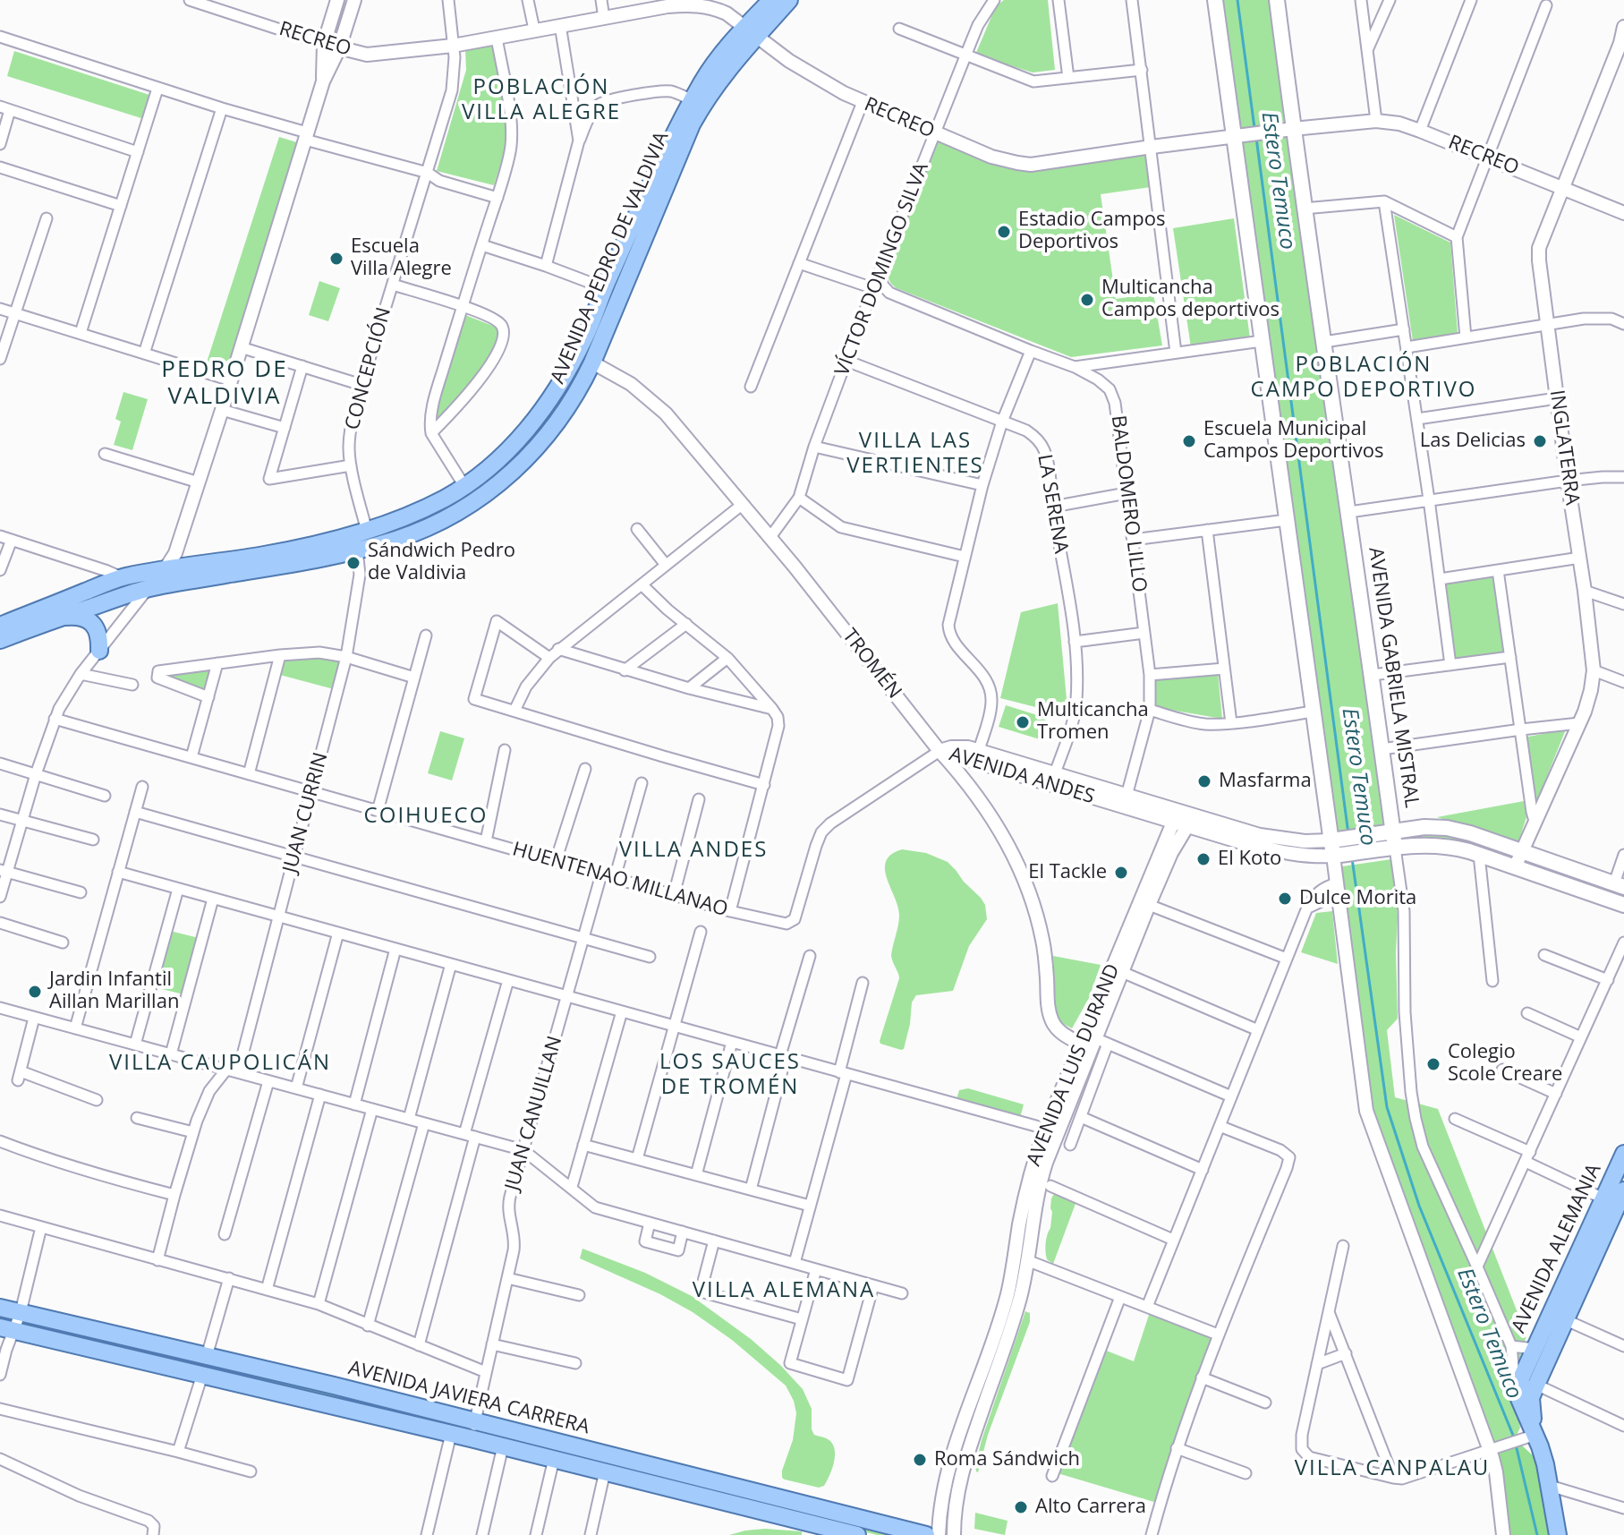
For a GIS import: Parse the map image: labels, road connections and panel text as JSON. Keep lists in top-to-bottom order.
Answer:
{
  "streets": {
    "main road": [
      "AVENIDA PEDRO DE VALDIVIA",
      "AVENIDA GABRIELA MISTRAL",
      "AVENIDA ANDES",
      "AVENIDA ALEMANIA",
      "AVENIDA JAVIERA CARRERA"
    ],
    "street": [
      "RECREO",
      "VÍCTOR DOMINGO SILVA",
      "CONCEPCIÓN",
      "INGLATERRA",
      "LA SERENA",
      "BALDOMERO LILLO",
      "TROMÉN",
      "JUAN CURRIN",
      "HUENTENAO MILLANAO",
      "AVENIDA LUIS DURAND",
      "JUAN CANUILLAN"
    ]
  },
  "crossings": [
    ["RECREO", "AVENIDA PEDRO DE VALDIVIA"],
    ["RECREO", "VÍCTOR DOMINGO SILVA"],
    ["RECREO", "CONCEPCIÓN"],
    ["RECREO", "INGLATERRA"],
    ["RECREO", "AVENIDA GABRIELA MISTRAL"],
    ["AVENIDA PEDRO DE VALDIVIA", "CONCEPCIÓN"],
    ["AVENIDA PEDRO DE VALDIVIA", "TROMÉN"],
    ["AVENIDA PEDRO DE VALDIVIA", "JUAN CURRIN"],
    ["VÍCTOR DOMINGO SILVA", "LA SERENA"],
    ["VÍCTOR DOMINGO SILVA", "BALDOMERO LILLO"],
    ["VÍCTOR DOMINGO SILVA", "TROMÉN"],
    ["INGLATERRA", "AVENIDA ANDES"],
    ["LA SERENA", "AVENIDA ANDES"],
    ["BALDOMERO LILLO", "AVENIDA ANDES"],
    ["TROMÉN", "AVENIDA ANDES"],
    ["TROMÉN", "HUENTENAO MILLANAO"],
    ["TROMÉN", "AVENIDA LUIS DURAND"],
    ["AVENIDA GABRIELA MISTRAL", "AVENIDA ANDES"],
    ["AVENIDA GABRIELA MISTRAL", "AVENIDA ALEMANIA"],
    ["AVENIDA ANDES", "HUENTENAO MILLANAO"],
    ["AVENIDA ANDES", "AVENIDA LUIS DURAND"],
    ["JUAN CURRIN", "HUENTENAO MILLANAO"],
    ["HUENTENAO MILLANAO", "JUAN CANUILLAN"],
    ["JUAN CANUILLAN", "AVENIDA JAVIERA CARRERA"]
  ],
  "districts": [
    "POBLACIÓN VILLA ALEGRE",
    "POBLACIÓN CAMPO DEPORTIVO",
    "PEDRO DE VALDIVIA",
    "VILLA LAS VERTIENTES",
    "COIHUECO",
    "VILLA ANDES",
    "LOS SAUCES DE TROMÉN",
    "VILLA CAUPOLICÁN",
    "VILLA ALEMANA",
    "VILLA CANPALAU"
  ],
  "water": ["Estero Temuco"],
  "places": [
    "Estadio Campos Deportivos",
    "Escuela Villa Alegre",
    "Multicancha Campos deportivos",
    "Escuela Municipal Campos Deportivos",
    "Las Delicias",
    "Sándwich Pedro de Valdivia",
    "Multicancha Tromen",
    "Masfarma",
    "El Koto",
    "El Tackle",
    "Dulce Morita",
    "Jardin Infantil Aillan Marillan",
    "Colegio Scole Creare",
    "Roma Sándwich",
    "Alto Carrera"
  ]
}
